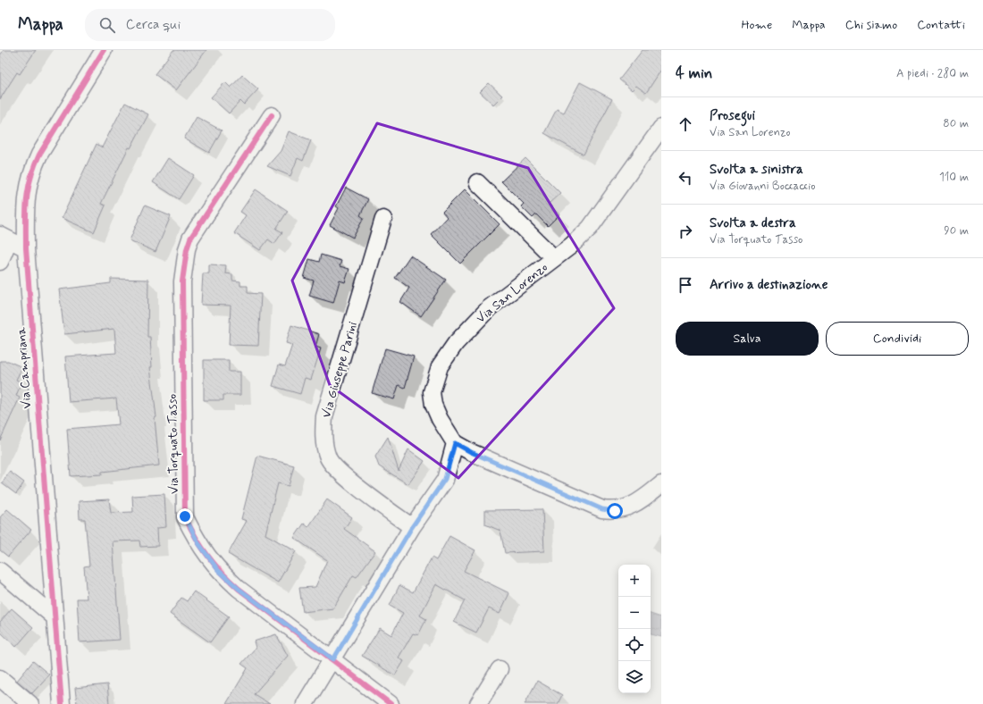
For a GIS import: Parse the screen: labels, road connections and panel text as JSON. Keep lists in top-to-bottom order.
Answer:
{
  "streets": {
    "street": [
      "Via San Lorenzo",
      "Via Campriana",
      "Via Giuseppe Parini",
      "Via Torquato Tasso"
    ]
  },
  "page": {
    "header": "Mappa",
    "search": "Cerca qui",
    "nav": [
      "Home",
      "Mappa",
      "Chi siamo",
      "Contatti"
    ],
    "heading": ["4 min", "A piedi · 280 m"],
    "list": [
      ["Prosegui", "Via San Lorenzo", "80 m"],
      ["Svolta a sinistra", "Via Giovanni Boccaccio", "110 m"],
      ["Svolta a destra", "Via Torquato Tasso", "90 m"],
      "Arrivo a destinazione"
    ],
    "buttons": ["Salva", "Condividi"],
    "map_buttons": ["+", "−"]
  }
}
